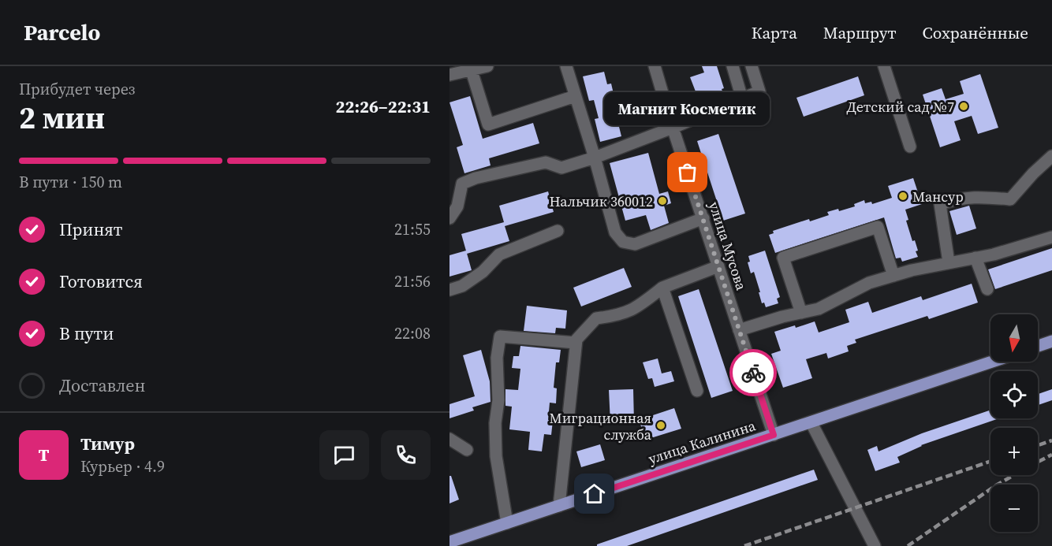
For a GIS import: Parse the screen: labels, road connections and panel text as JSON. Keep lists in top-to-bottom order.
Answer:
{
  "streets": {
    "main road": ["улица Калинина"],
    "street": ["улица Мусова"]
  },
  "crossings": [
    ["улица Мусова", "улица Калинина"]
  ],
  "places": [
    "Детский сад №7",
    "Магнит Косметик",
    "Мансур",
    "Нальчик 360012",
    "Миграционная служба"
  ],
  "north": "bottom",
  "page": {
    "header": "Parcelo",
    "nav": ["Карта", "Маршрут", "Сохранённые"],
    "heading": ["2 мин", "Прибудет через", "22:26–22:31"],
    "panel": ["Тимур", "Курьер · 4.9"],
    "bubble": "Магнит Косметик",
    "bar": "В пути · 150 m",
    "list": [
      ["Принят", "21:55"],
      ["Готовится", "21:56"],
      ["В пути", "22:08"],
      "Доставлен"
    ],
    "map_buttons": ["+", "−"],
    "round": "Т"
  }
}
